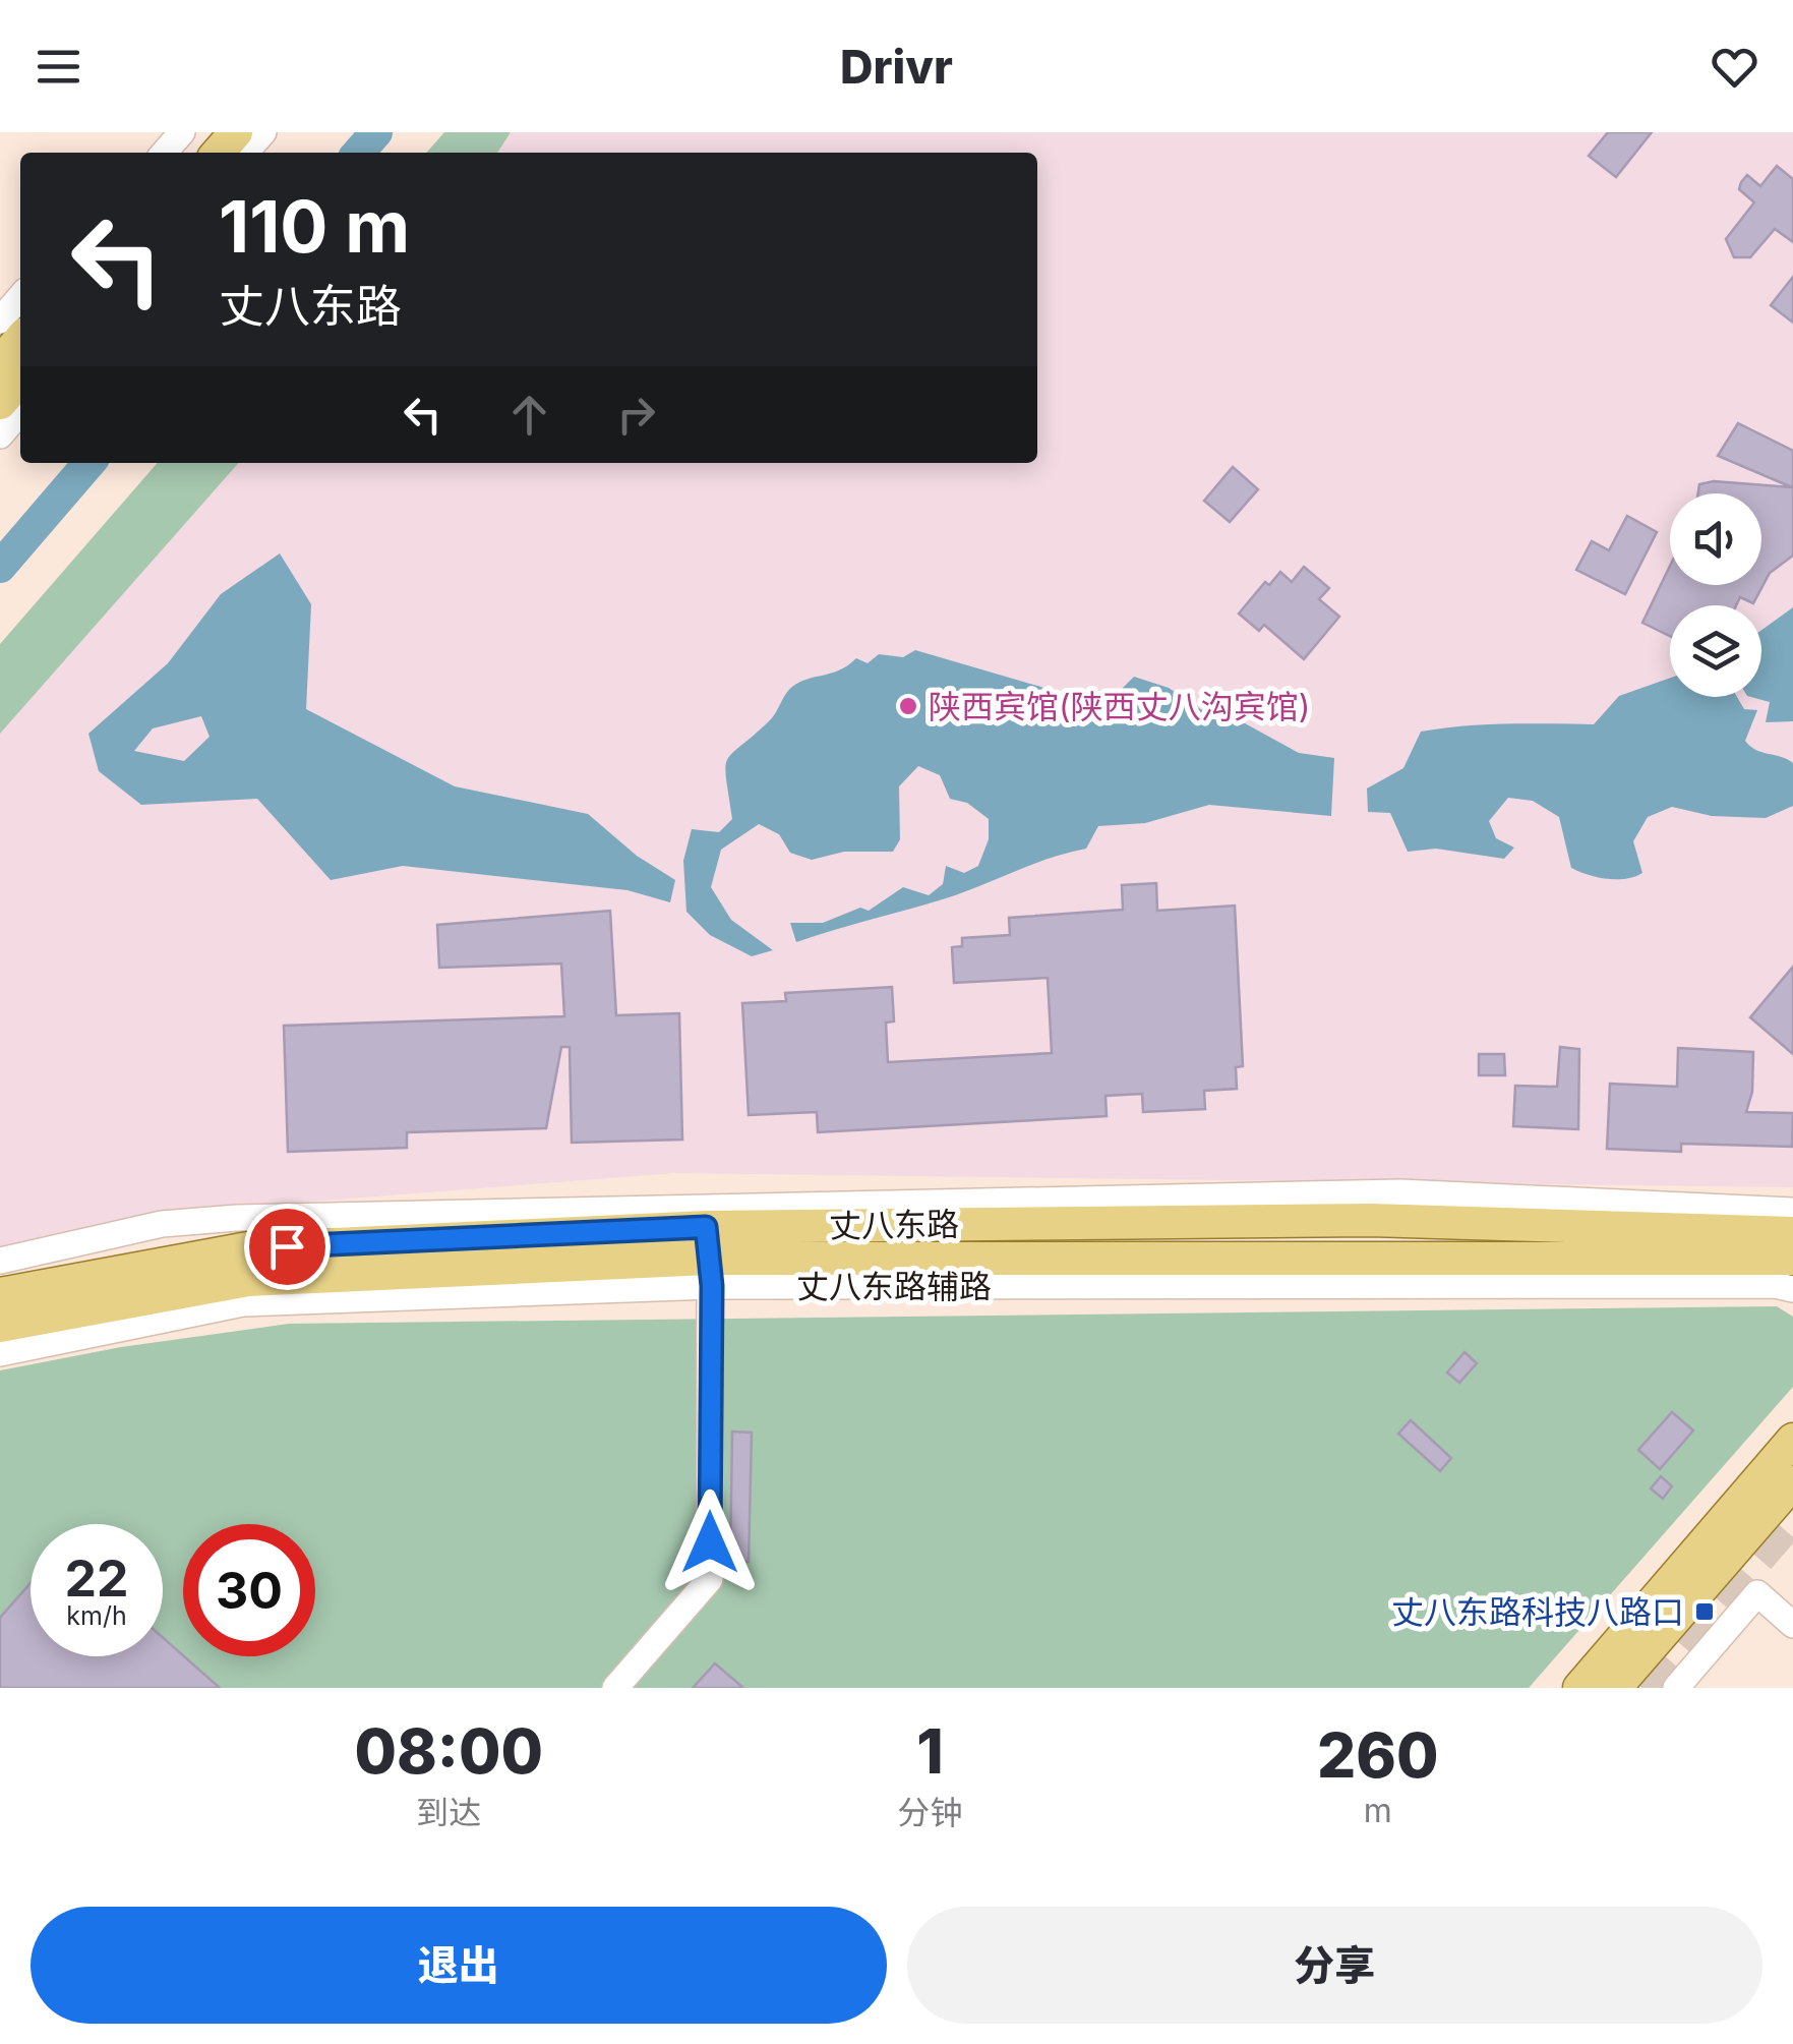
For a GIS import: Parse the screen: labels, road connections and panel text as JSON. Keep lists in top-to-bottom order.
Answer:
{
  "streets": {
    "main road": ["丈八东路"]
  },
  "places": {
    "other": ["陕西宾馆(陕西丈八沟宾馆)"],
    "transit": ["丈八东路科技八路口"]
  },
  "page": {
    "header": "Drivr",
    "turn": ["110 m", "丈八东路"],
    "speed": "22 km/h",
    "limit": "30",
    "eta": [
      "08:00",
      "到达",
      "1",
      "分钟",
      "260",
      "m"
    ],
    "buttons": ["退出", "分享"]
  }
}
